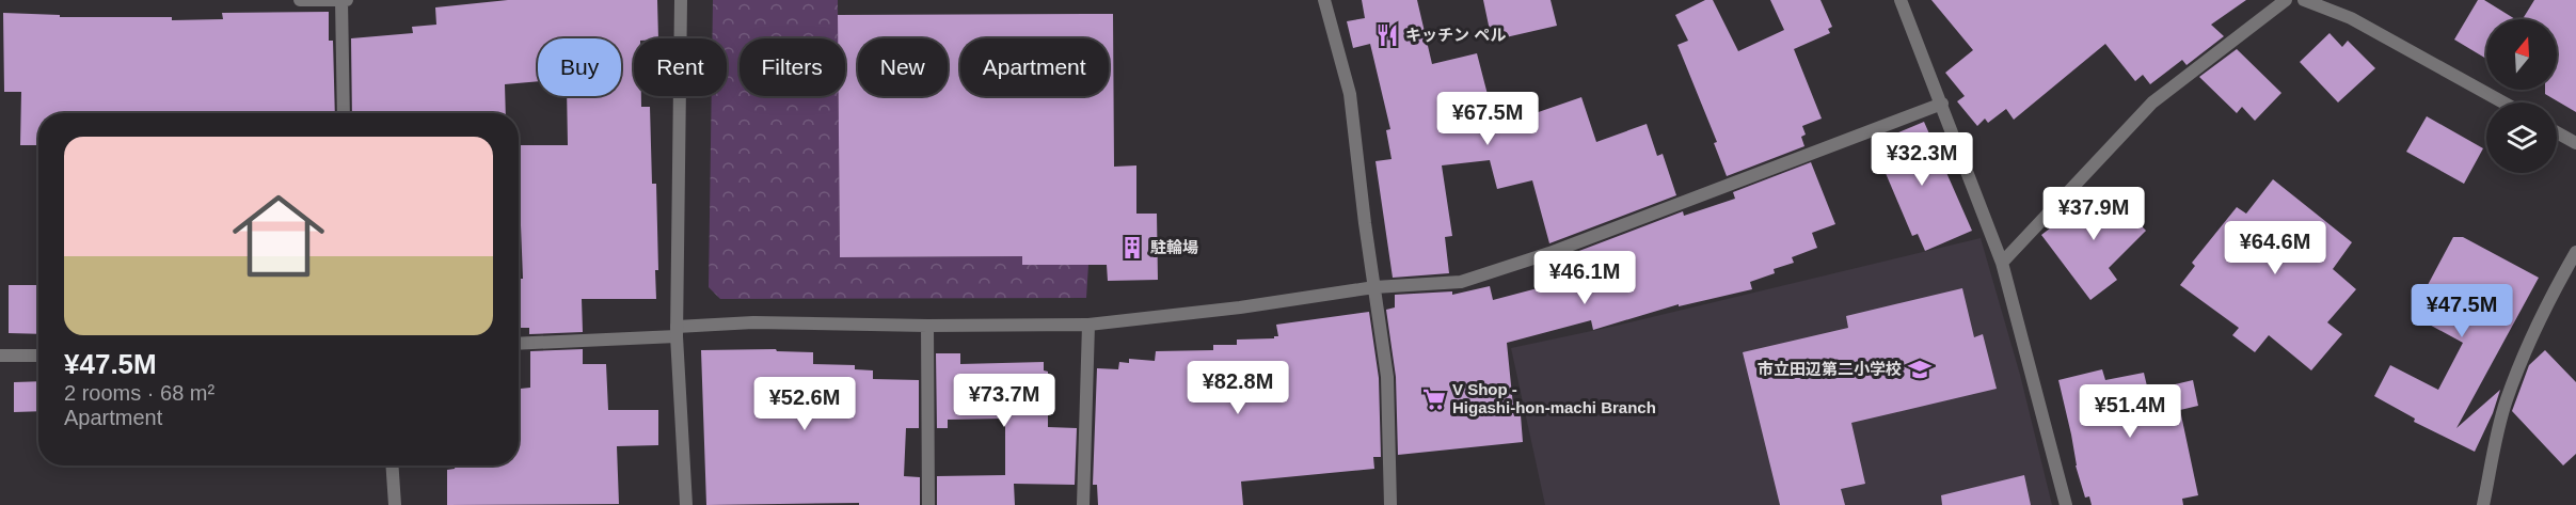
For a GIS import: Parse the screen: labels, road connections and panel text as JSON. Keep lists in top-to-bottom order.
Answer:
{
  "places": {
    "restaurant": ["キッチン ペル"],
    "building": ["駐輪場"],
    "school or university": ["市立田辺第二小学校"],
    "supermarket": ["V Shop - Higashi-hon-machi Branch"]
  },
  "north": "top",
  "page": {
    "chip": [
      "Buy",
      "Rent",
      "Filters",
      "New",
      "Apartment"
    ],
    "price": [
      "¥67.5M",
      "¥32.3M",
      "¥37.9M",
      "¥64.6M",
      "¥46.1M",
      "¥47.5M",
      "¥82.8M",
      "¥73.7M",
      "¥52.6M",
      "¥51.4M"
    ],
    "list": [
      {
        "name": "¥47.5M",
        "note": "2 rooms · 68 m² · Apartment"
      }
    ]
  }
}
